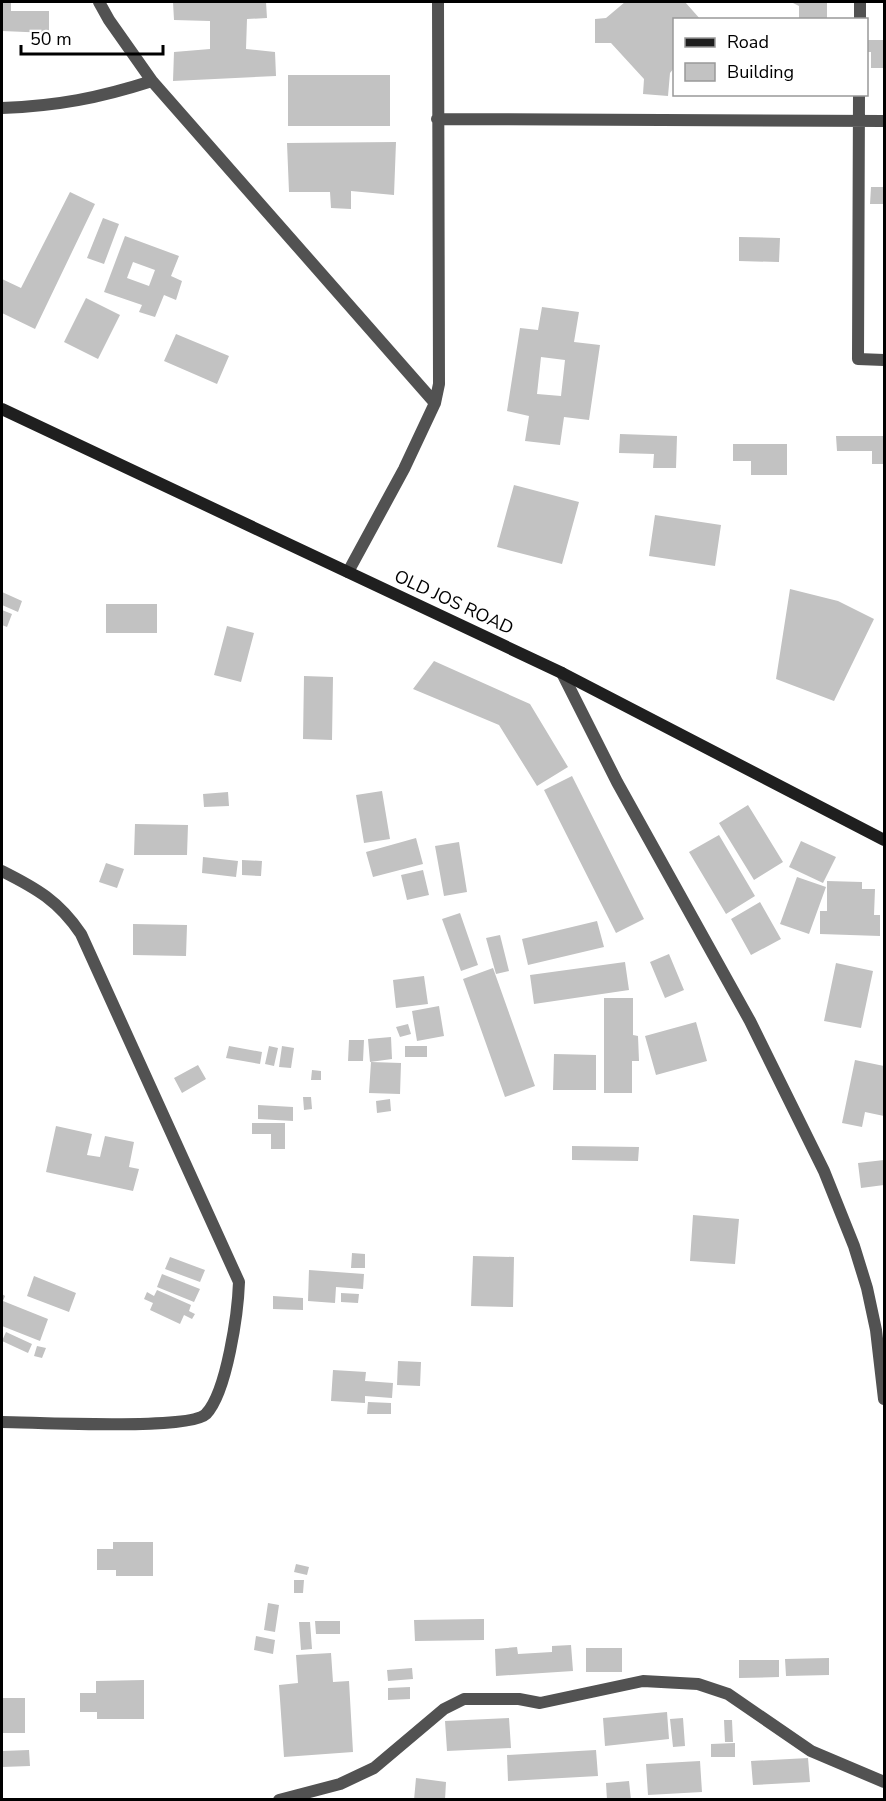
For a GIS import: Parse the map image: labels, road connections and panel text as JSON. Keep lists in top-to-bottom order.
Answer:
{
  "streets": {
    "main road": ["OLD JOS ROAD"]
  },
  "legend": ["Road", "Building"],
  "scale_bar": "50 m"
}
